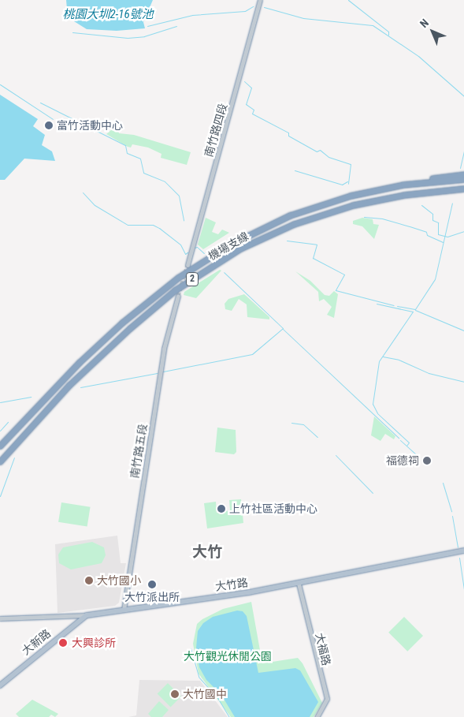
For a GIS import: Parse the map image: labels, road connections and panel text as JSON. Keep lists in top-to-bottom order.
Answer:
{
  "streets": {
    "highway": ["機場支線", "2"],
    "main road": ["大竹路", "大新路"],
    "street": ["南竹路四段", "南竹路五段", "大福路"]
  },
  "crossings": [
    ["南竹路五段", "大竹路"],
    ["大竹路", "大新路"],
    ["大竹路", "大福路"]
  ],
  "districts": ["大竹"],
  "water": ["桃園大圳2-16號池"],
  "parks": ["大竹觀光休閒公園"],
  "places": [
    "富竹活動中心",
    "福德祠",
    "上竹社區活動中心",
    "大竹國小",
    "大竹派出所",
    "大興診所",
    "大竹國中"
  ],
  "north": "top left"
}
